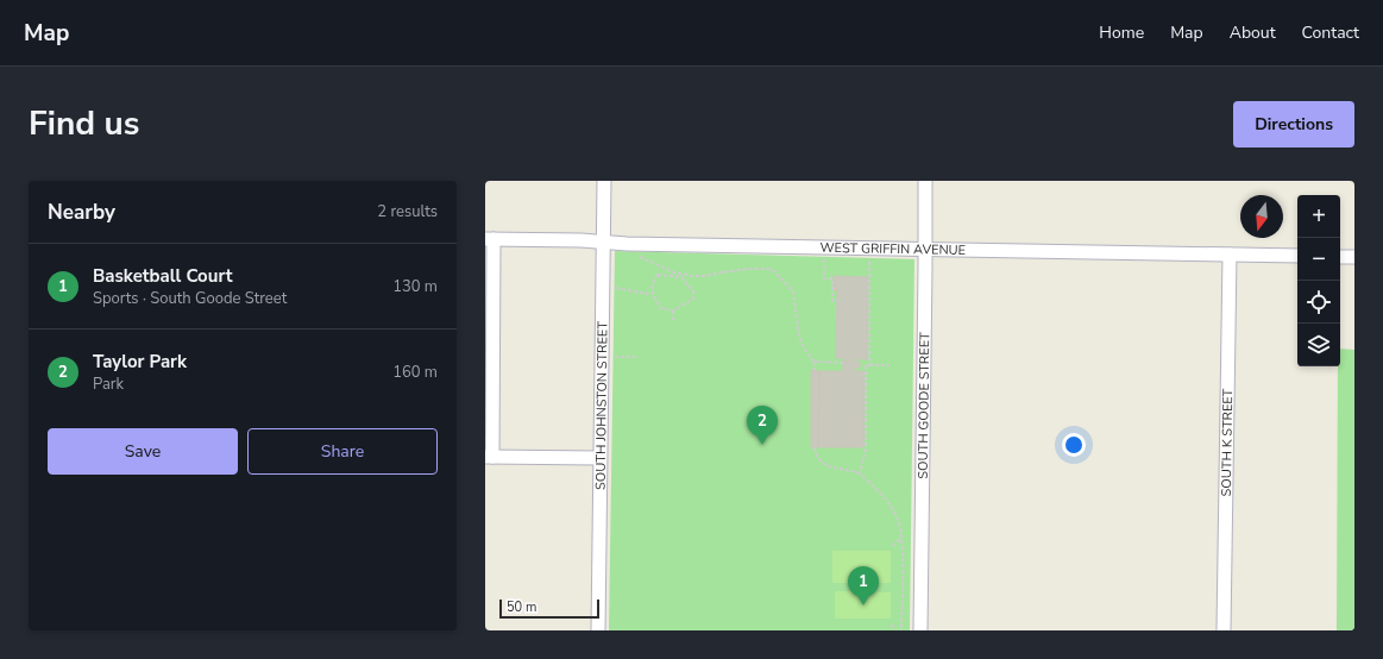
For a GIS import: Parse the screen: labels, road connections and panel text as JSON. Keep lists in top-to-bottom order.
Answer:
{
  "streets": {
    "street": [
      "WEST GRIFFIN AVENUE",
      "SOUTH JOHNSTON STREET",
      "SOUTH GOODE STREET",
      "SOUTH K STREET"
    ]
  },
  "crossings": [
    ["WEST GRIFFIN AVENUE", "SOUTH JOHNSTON STREET"],
    ["WEST GRIFFIN AVENUE", "SOUTH GOODE STREET"],
    ["WEST GRIFFIN AVENUE", "SOUTH K STREET"]
  ],
  "scale_bar": "50 m",
  "north": "bottom",
  "page": {
    "header": "Map",
    "nav": [
      "Home",
      "Map",
      "About",
      "Contact"
    ],
    "title": "Find us",
    "buttons": [
      "Directions",
      ["Save", "Share"]
    ],
    "heading": ["Nearby", "2 results"],
    "map_buttons": ["+", "−"],
    "list": [
      {
        "mark": "1",
        "name": "Basketball Court",
        "note": "Sports · South Goode Street",
        "value": "130 m"
      },
      {
        "mark": "2",
        "name": "Taylor Park",
        "note": "Park",
        "value": "160 m"
      }
    ],
    "pins": ["2", "1"],
    "scale": "50 m"
  }
}
